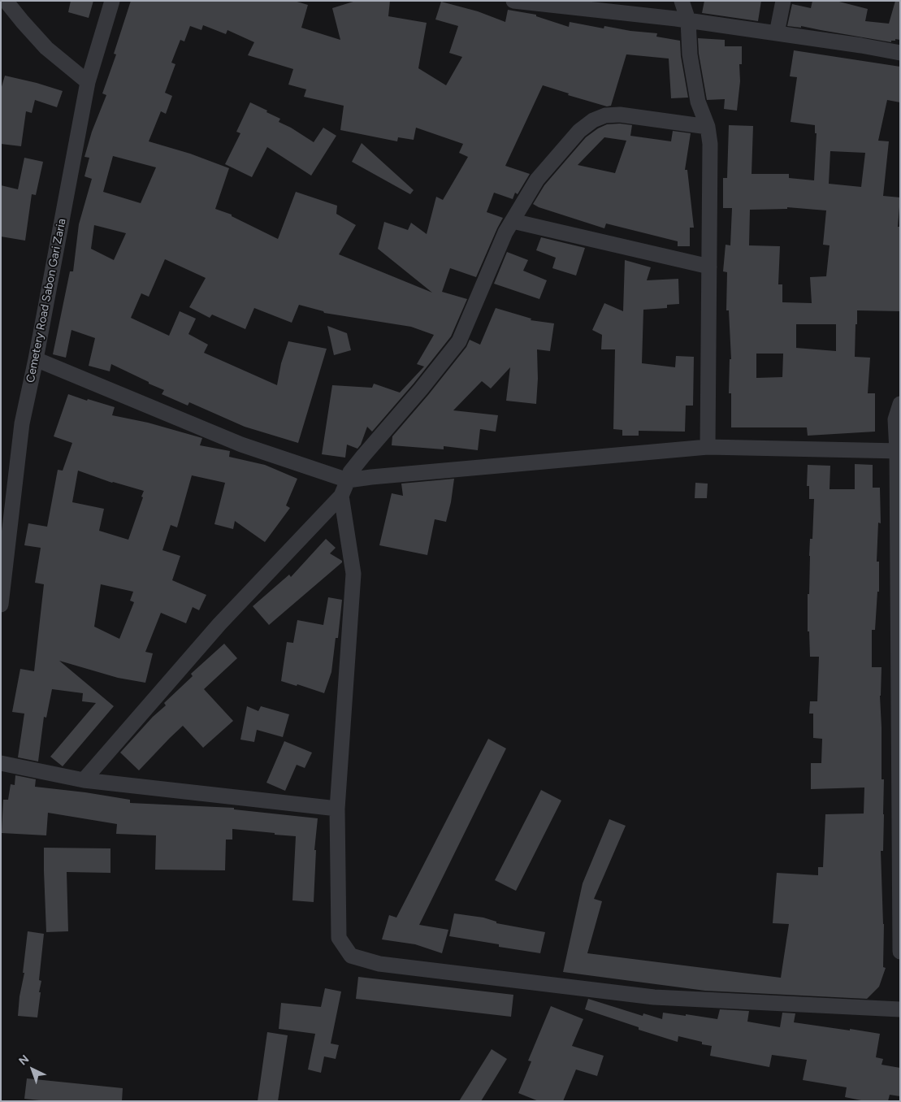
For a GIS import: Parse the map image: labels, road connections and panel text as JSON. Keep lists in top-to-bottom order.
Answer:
{
  "streets": {
    "street": ["Cemetery Road Sabon Gari Zaria"]
  },
  "north": "top left"
}
